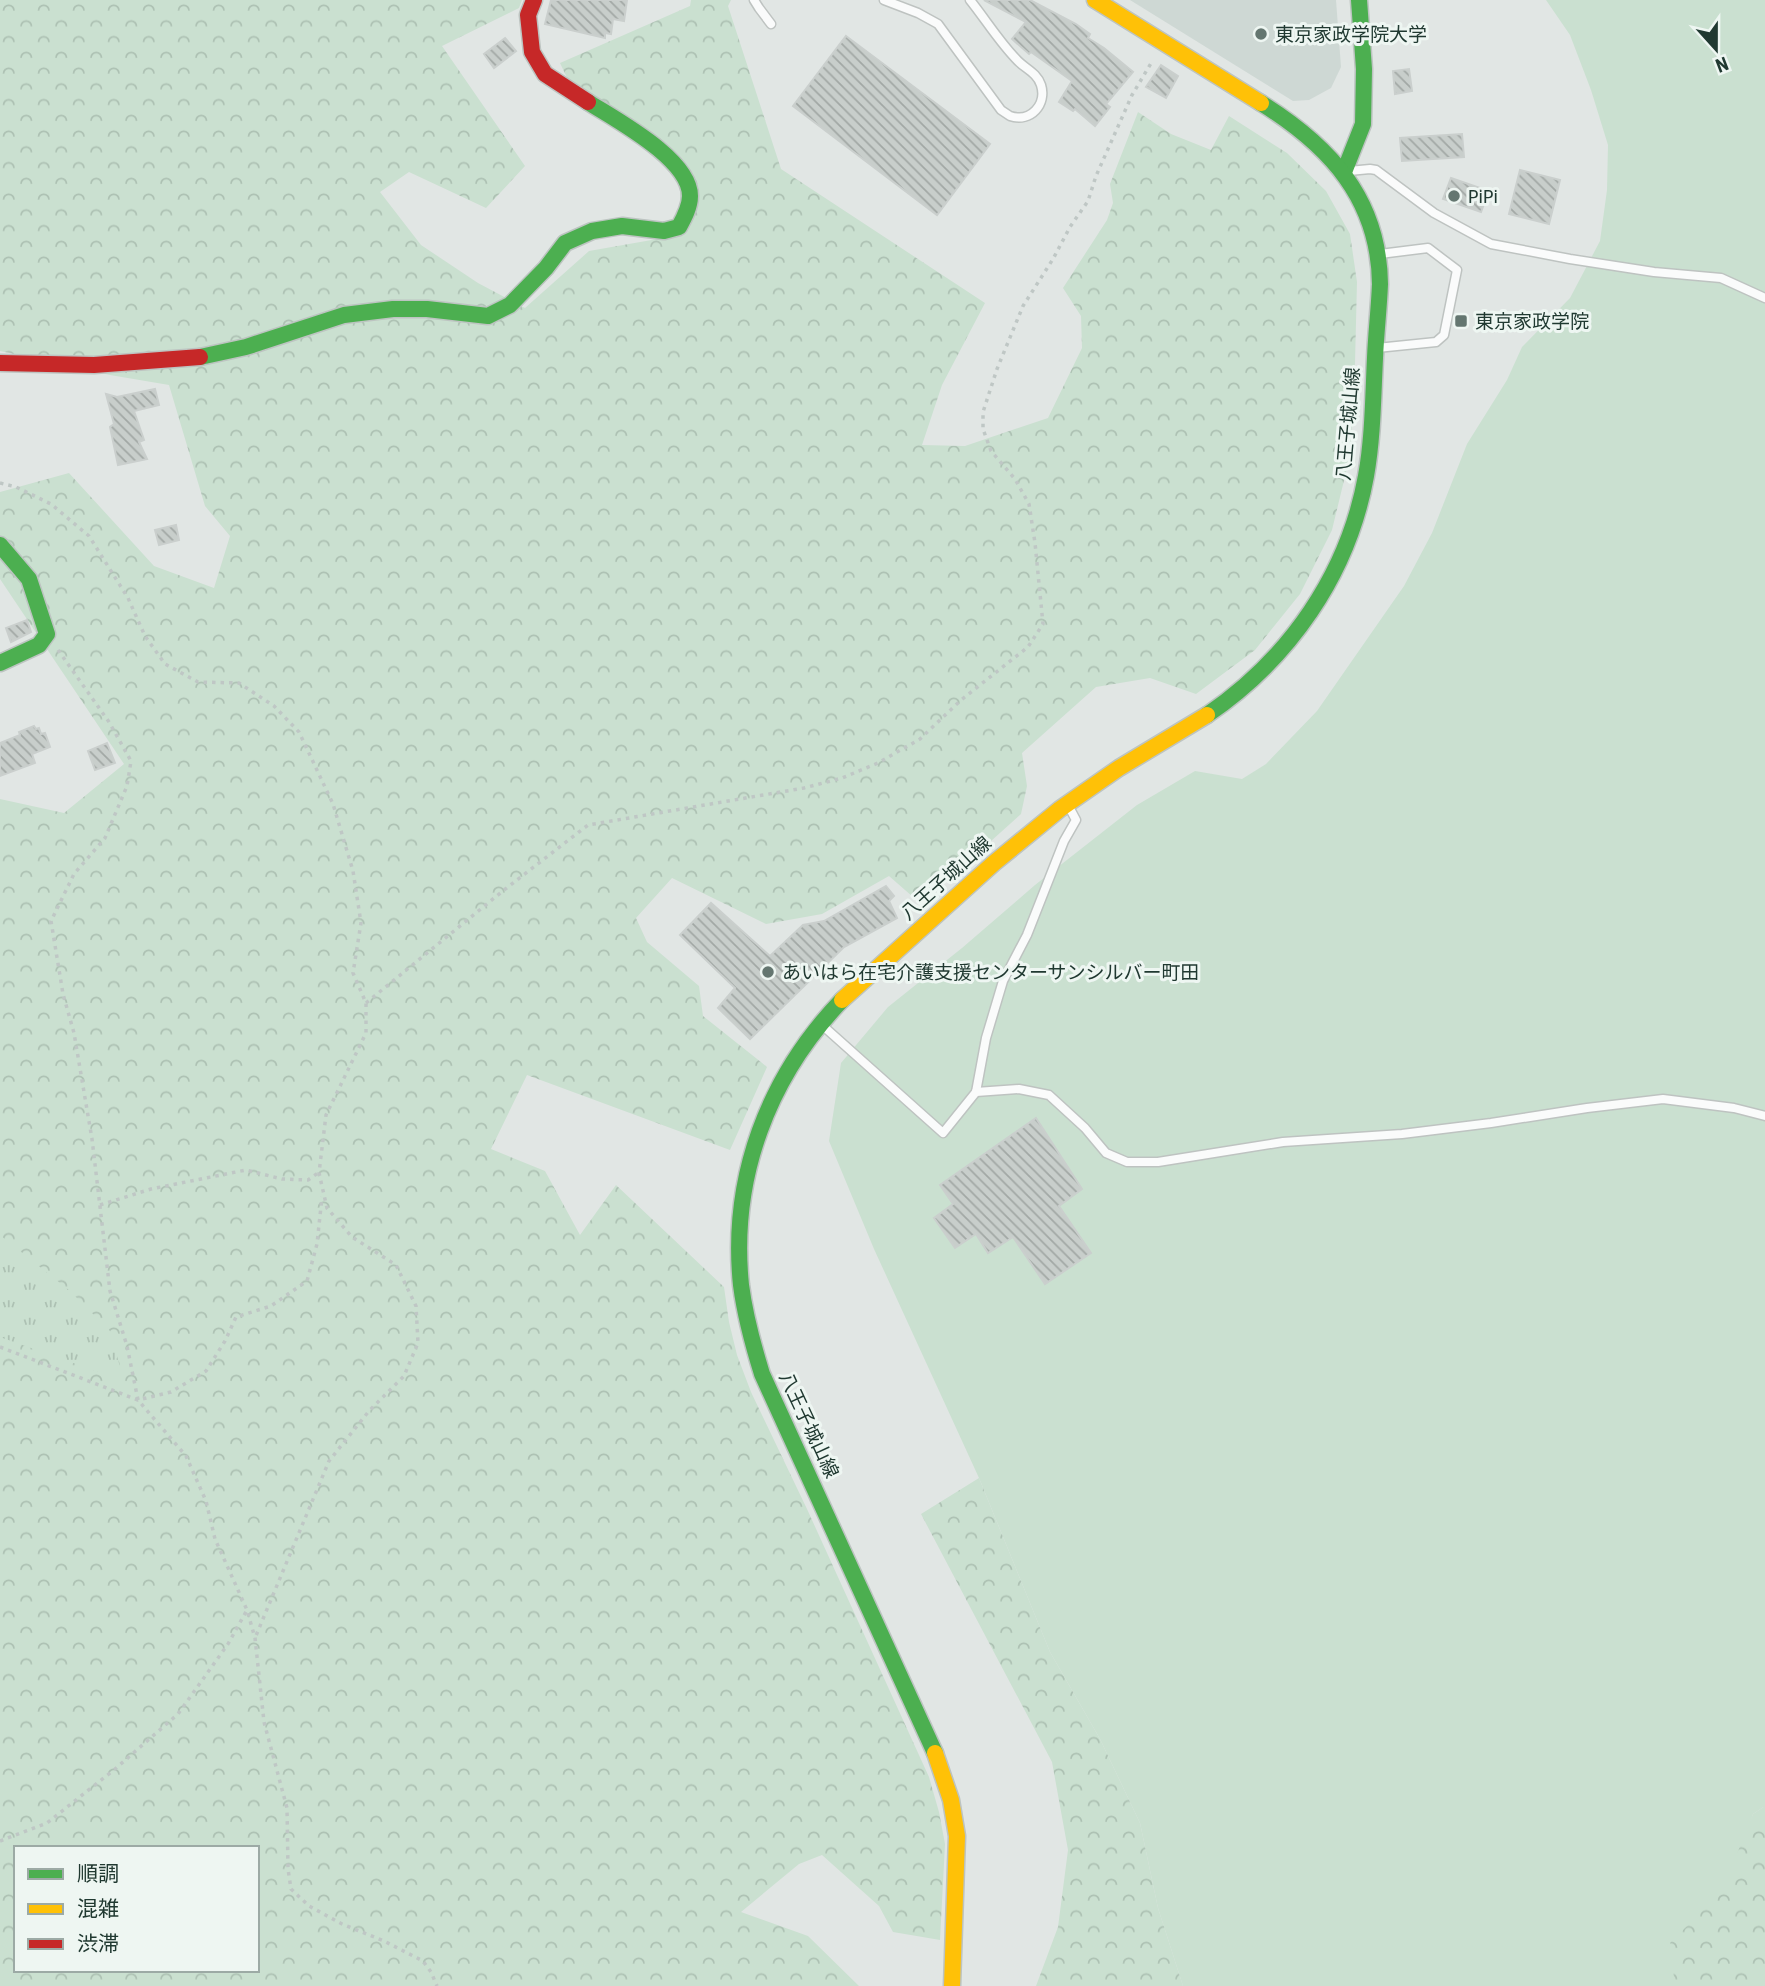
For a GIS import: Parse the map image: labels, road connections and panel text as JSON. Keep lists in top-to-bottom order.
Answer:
{
  "streets": {
    "main road": ["八王子城山線"]
  },
  "places": {
    "other": ["東京家政学院大学", "PiPi", "あいはら在宅介護支援センターサンシルバー町田"],
    "transit": ["東京家政学院"]
  },
  "legend": ["順調", "混雑", "渋滞"],
  "north": "bottom"
}
